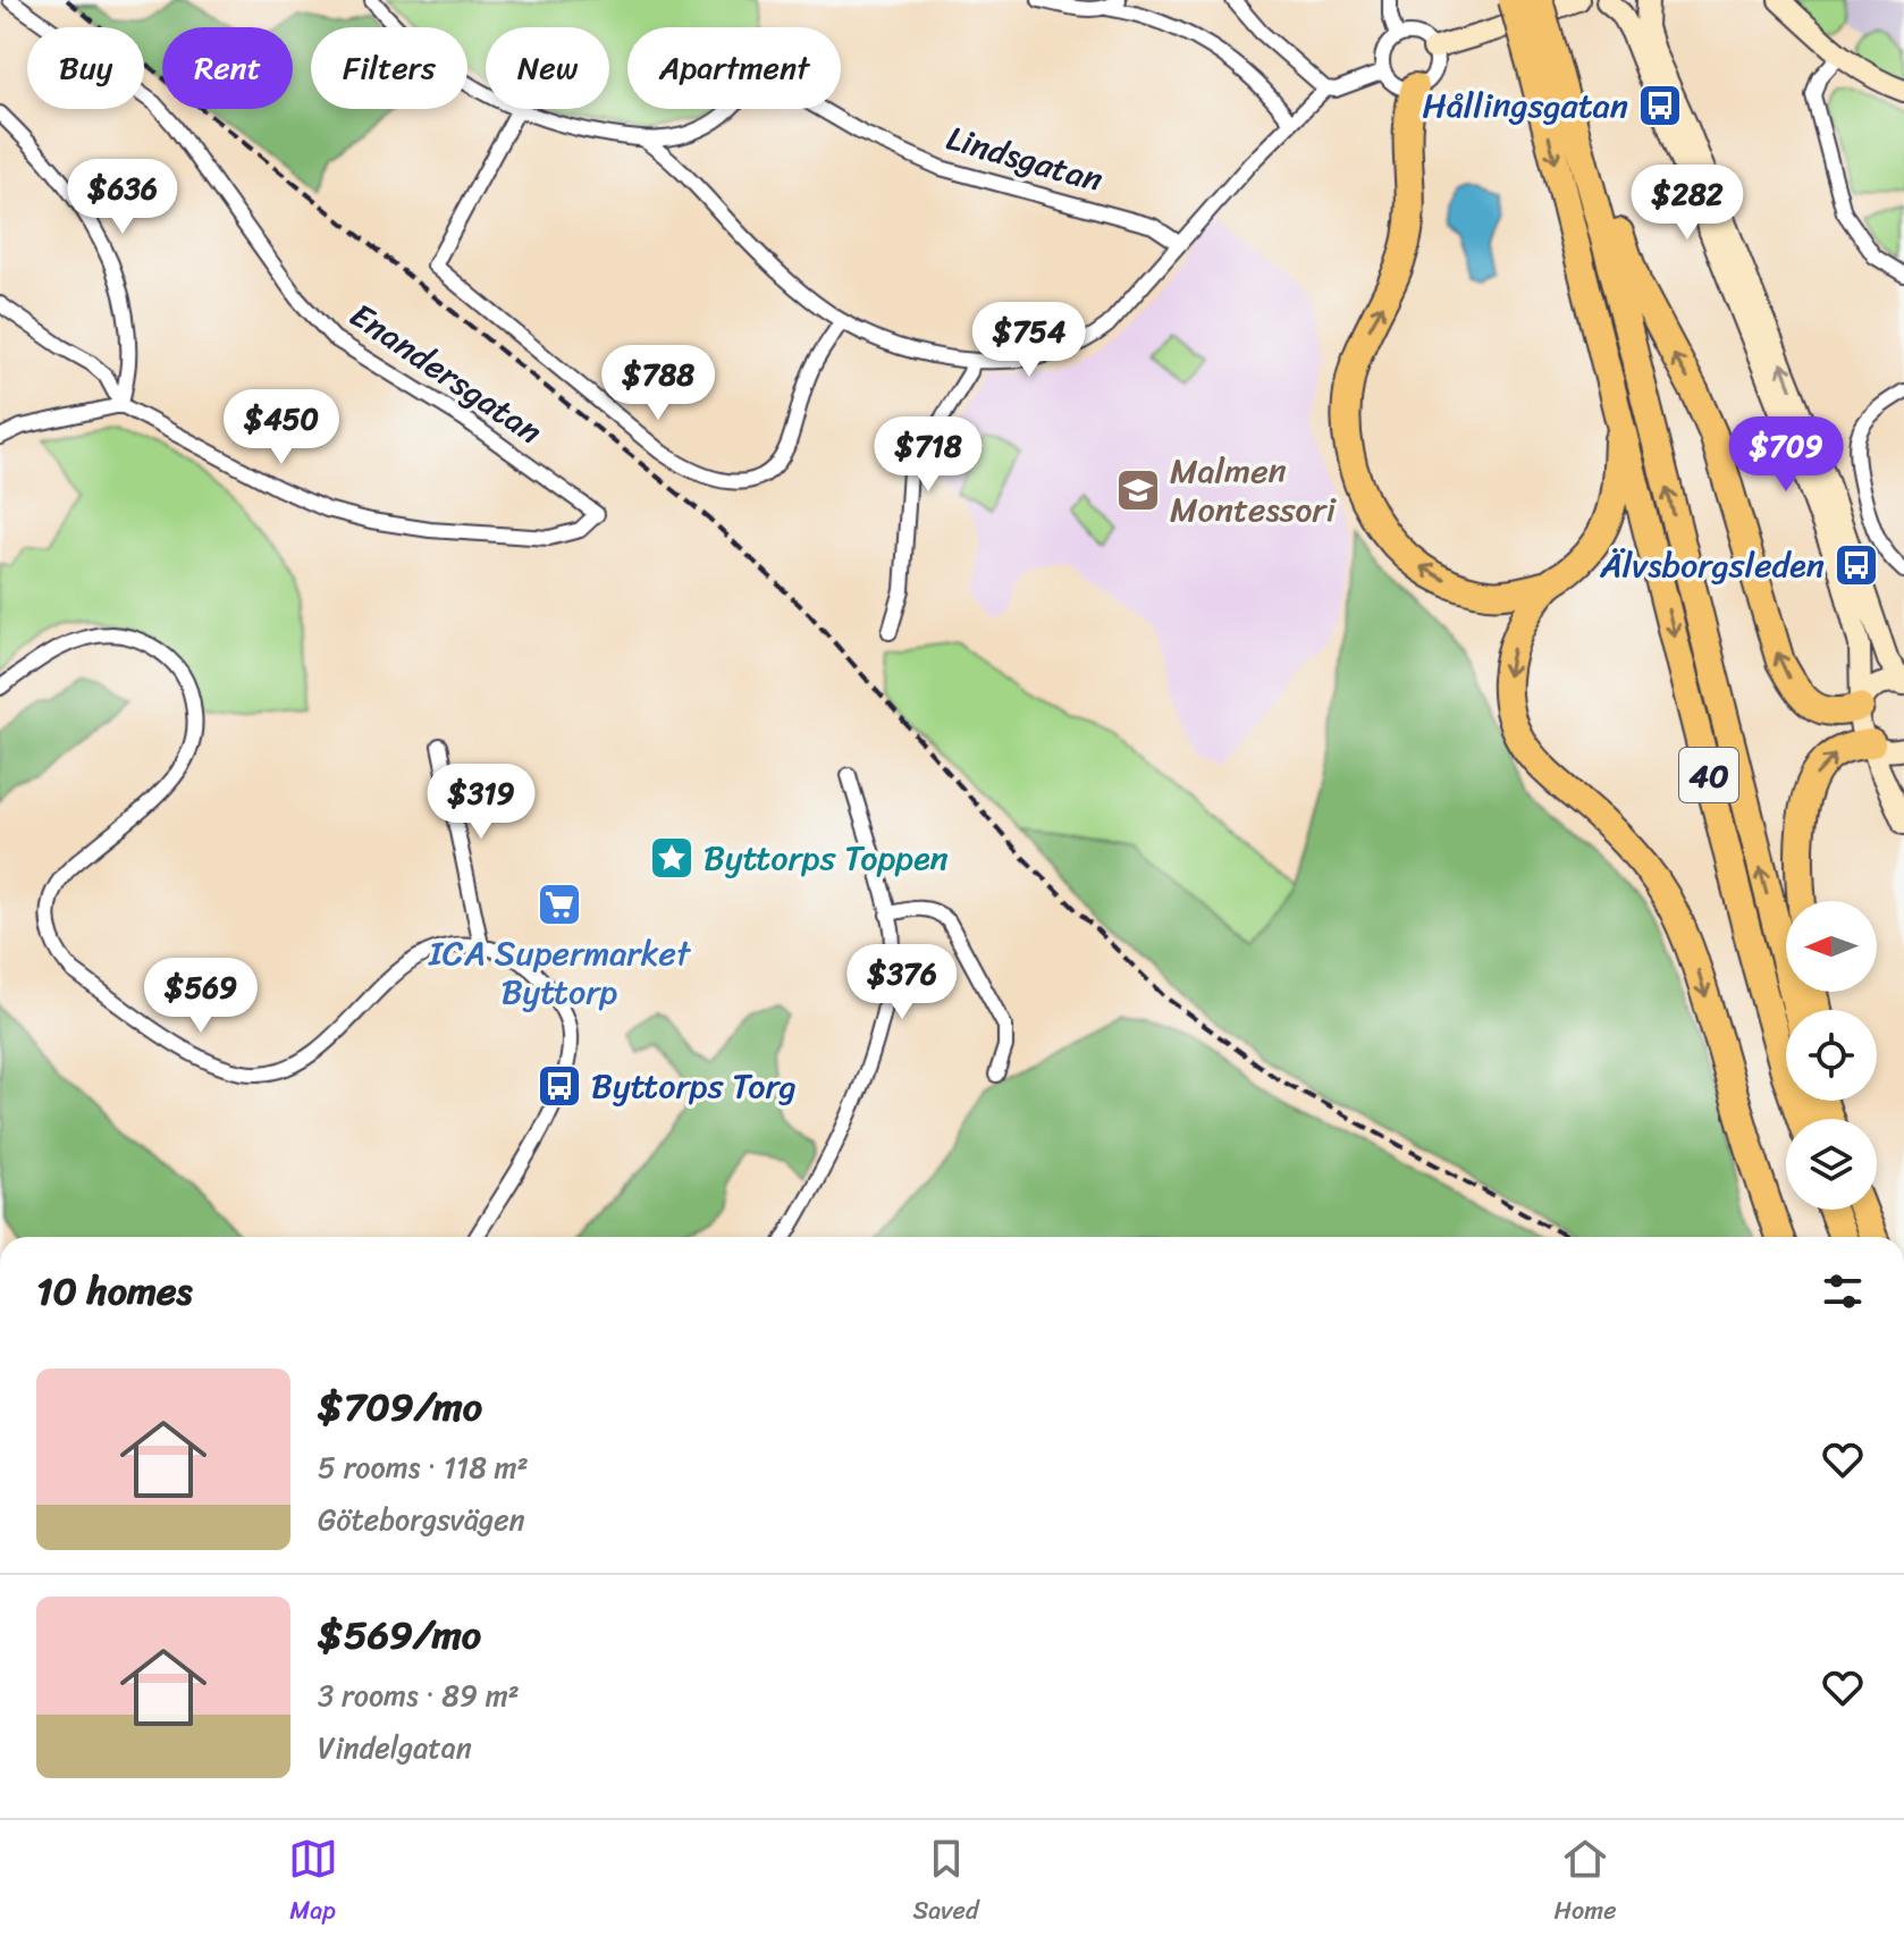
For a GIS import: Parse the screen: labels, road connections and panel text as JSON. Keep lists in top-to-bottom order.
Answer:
{
  "streets": {
    "highway": ["40"],
    "street": ["Lindsgatan", "Enandersgatan"]
  },
  "places": {
    "bus stop": ["Hållingsgatan", "Älvsborgsleden", "Byttorps Torg"],
    "school or university": ["Malmen Montessori"],
    "place": ["Byttorps Toppen"],
    "supermarket": ["ICA Supermarket Byttorp"]
  },
  "north": "left",
  "page": {
    "chip": [
      "Buy",
      "Rent",
      "Filters",
      "New",
      "Apartment"
    ],
    "price": [
      "$636",
      "$282",
      "$754",
      "$788",
      "$450",
      "$718",
      "$709",
      "$319",
      "$376",
      "$569"
    ],
    "heading": "10 homes",
    "list": [
      {
        "name": "$709/mo",
        "note": "5 rooms · 118 m² · Göteborgsvägen"
      },
      {
        "name": "$569/mo",
        "note": "3 rooms · 89 m² · Vindelgatan"
      }
    ],
    "tabs": ["Map", "Saved", "Home"]
  }
}
